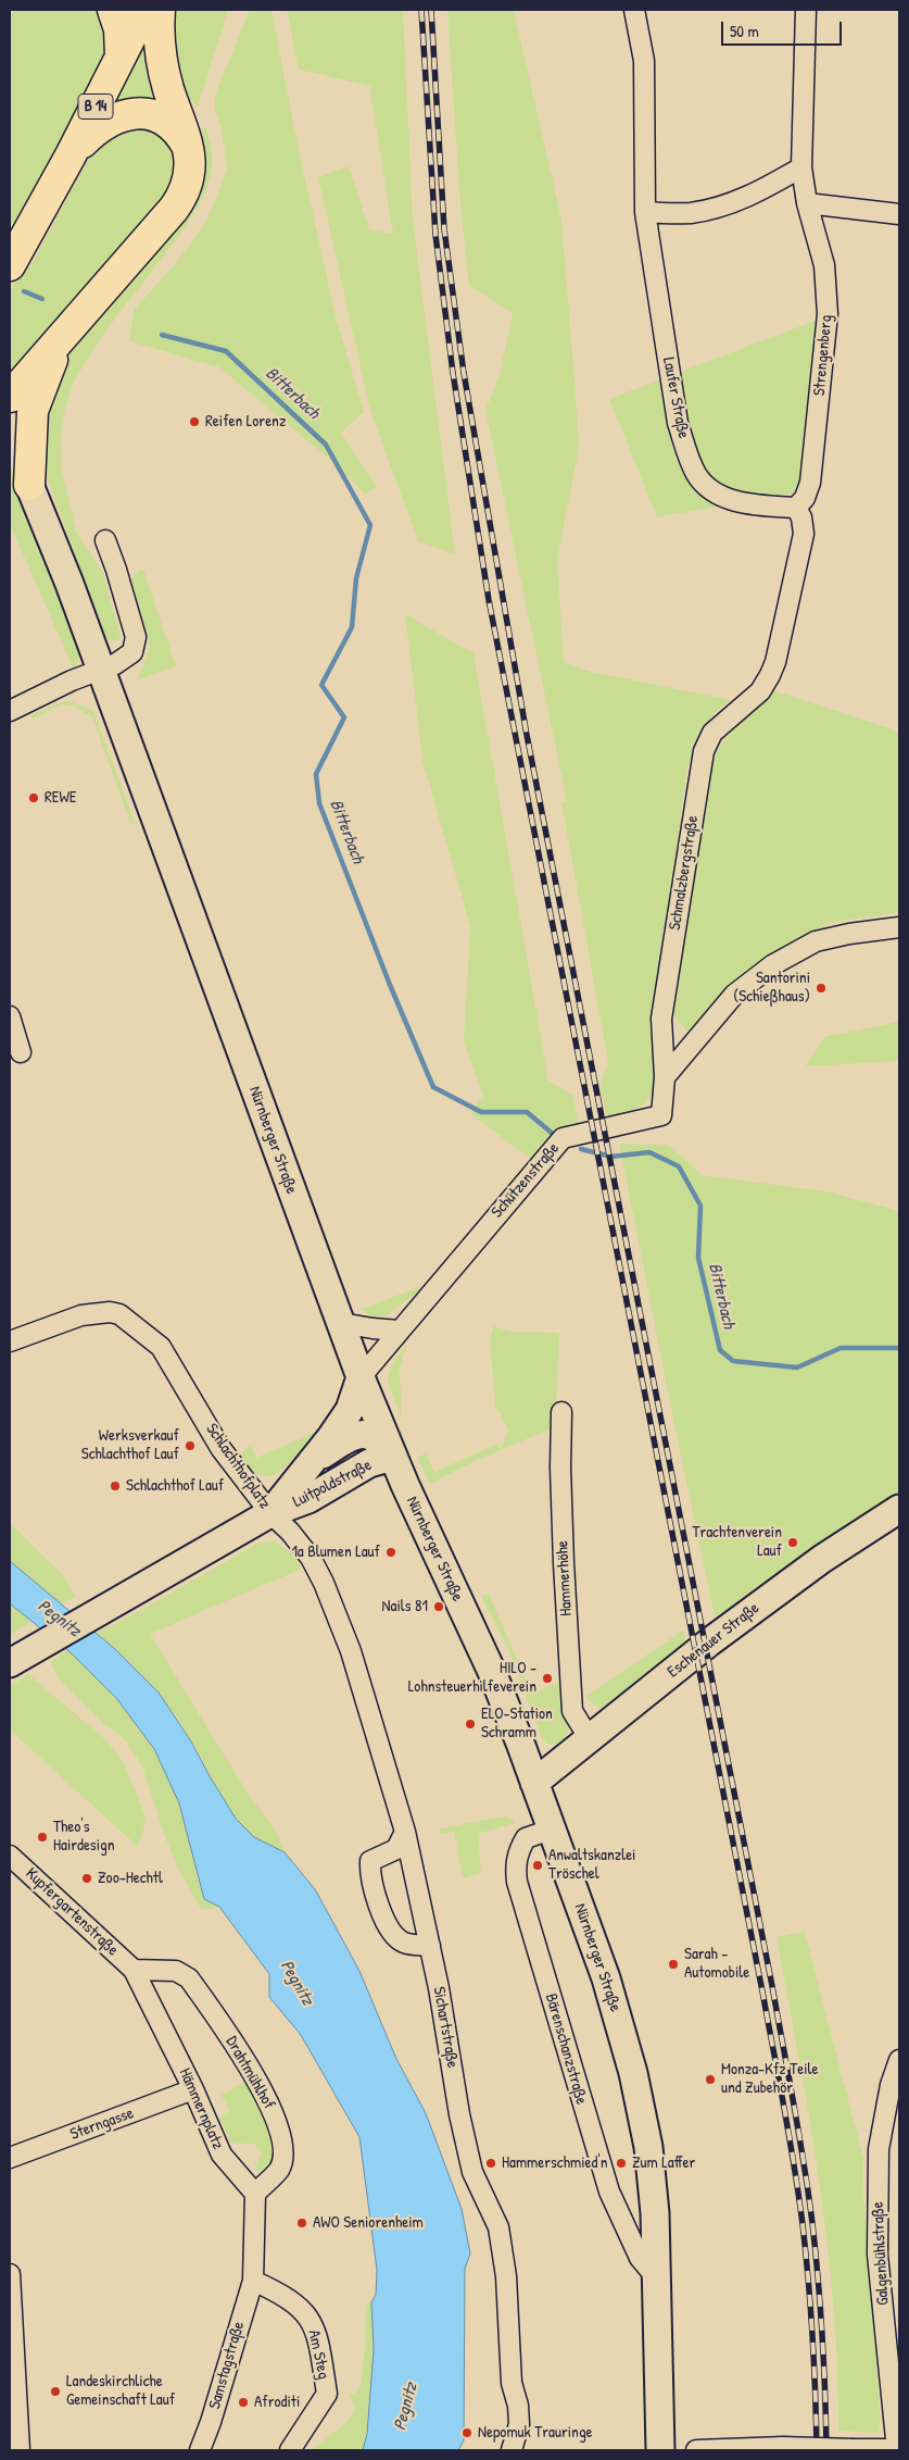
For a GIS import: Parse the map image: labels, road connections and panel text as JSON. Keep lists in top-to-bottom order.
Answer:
{
  "streets": {
    "main road": [
      "B 14",
      "Nürnberger Straße",
      "Luitpoldstraße",
      "Eschenauer Straße"
    ],
    "street": [
      "Strengenberg",
      "Laufer Straße",
      "Schmalzbergstraße",
      "Schützenstraße",
      "Schlachthofplatz",
      "Hammerhöhe",
      "Kupfergartenstraße",
      "Sichartstraße",
      "Bärenschanzstraße",
      "Drahtmühlhof",
      "Hämmernplatz",
      "Sterngasse",
      "Galgenbühlstraße",
      "Am Steg",
      "Samstagstraße"
    ]
  },
  "crossings": [
    ["Strengenberg", "Laufer Straße"],
    ["Strengenberg", "Schmalzbergstraße"],
    ["Laufer Straße", "Schmalzbergstraße"],
    ["Schmalzbergstraße", "Schützenstraße"],
    ["Nürnberger Straße", "Schützenstraße"],
    ["Nürnberger Straße", "Luitpoldstraße"],
    ["Nürnberger Straße", "Eschenauer Straße"],
    ["Nürnberger Straße", "Bärenschanzstraße"],
    ["Schützenstraße", "Luitpoldstraße"],
    ["Schlachthofplatz", "Luitpoldstraße"],
    ["Schlachthofplatz", "Sichartstraße"],
    ["Hammerhöhe", "Eschenauer Straße"],
    ["Kupfergartenstraße", "Drahtmühlhof"],
    ["Kupfergartenstraße", "Hämmernplatz"],
    ["Drahtmühlhof", "Hämmernplatz"],
    ["Hämmernplatz", "Sterngasse"],
    ["Am Steg", "Samstagstraße"]
  ],
  "water": ["Bitterbach", "Pegnitz"],
  "places": [
    "Reifen Lorenz",
    "REWE",
    "Santorini (Schießhaus)",
    "Werksverkauf Schlachthof Lauf",
    "Schlachthof Lauf",
    "Trachtenverein Lauf",
    "1a Blumen Lauf",
    "Nails 81",
    "HILO - Lohnsteuerhilfeverein",
    "ELO-Station Schramm",
    "Theo's Hairdesign",
    "Anwaltskanzlei Tröschel",
    "Zoo-Hechtl",
    "Sarah - Automobile",
    "Monza-Kfz Teile und Zubehör",
    "Hammerschmied'n",
    "Zum Laffer",
    "AWO Seniorenheim",
    "Landeskirchliche Gemeinschaft Lauf",
    "Afroditi",
    "Nepomuk Trauringe"
  ],
  "scale_bar": "50 m"
}
